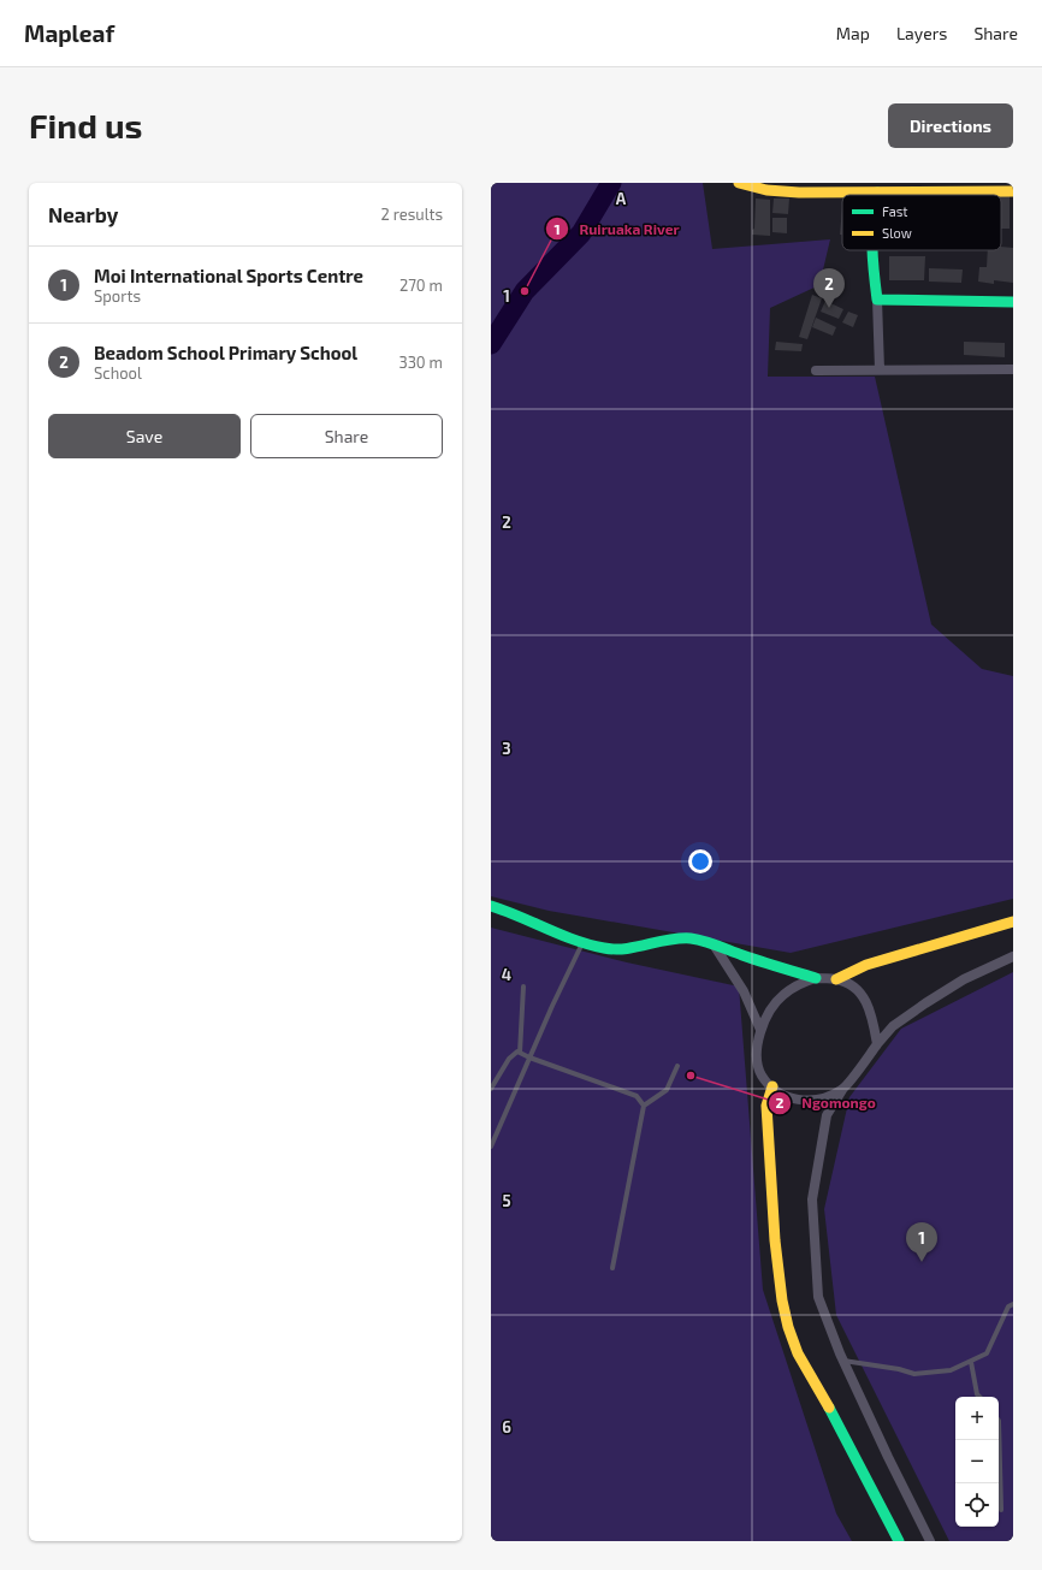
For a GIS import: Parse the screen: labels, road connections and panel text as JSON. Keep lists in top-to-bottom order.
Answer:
{
  "places": ["Ruiruaka River", "Ngomongo"],
  "legend": ["Fast", "Slow"],
  "page": {
    "header": "Mapleaf",
    "nav": ["Map", "Layers", "Share"],
    "buttons": [
      "Directions",
      ["Save", "Share"]
    ],
    "title": "Find us",
    "heading": ["Nearby", "2 results"],
    "list": [
      {
        "mark": "1",
        "name": "Moi International Sports Centre",
        "note": "Sports",
        "value": "270 m"
      },
      {
        "mark": "2",
        "name": "Beadom School Primary School",
        "note": "School",
        "value": "330 m"
      }
    ],
    "pins": ["2", "1"],
    "map_buttons": ["+", "−"]
  },
  "grid": {
    "columns": ["A"],
    "rows": [
      "1",
      "2",
      "3",
      "4",
      "5",
      "6"
    ]
  }
}
